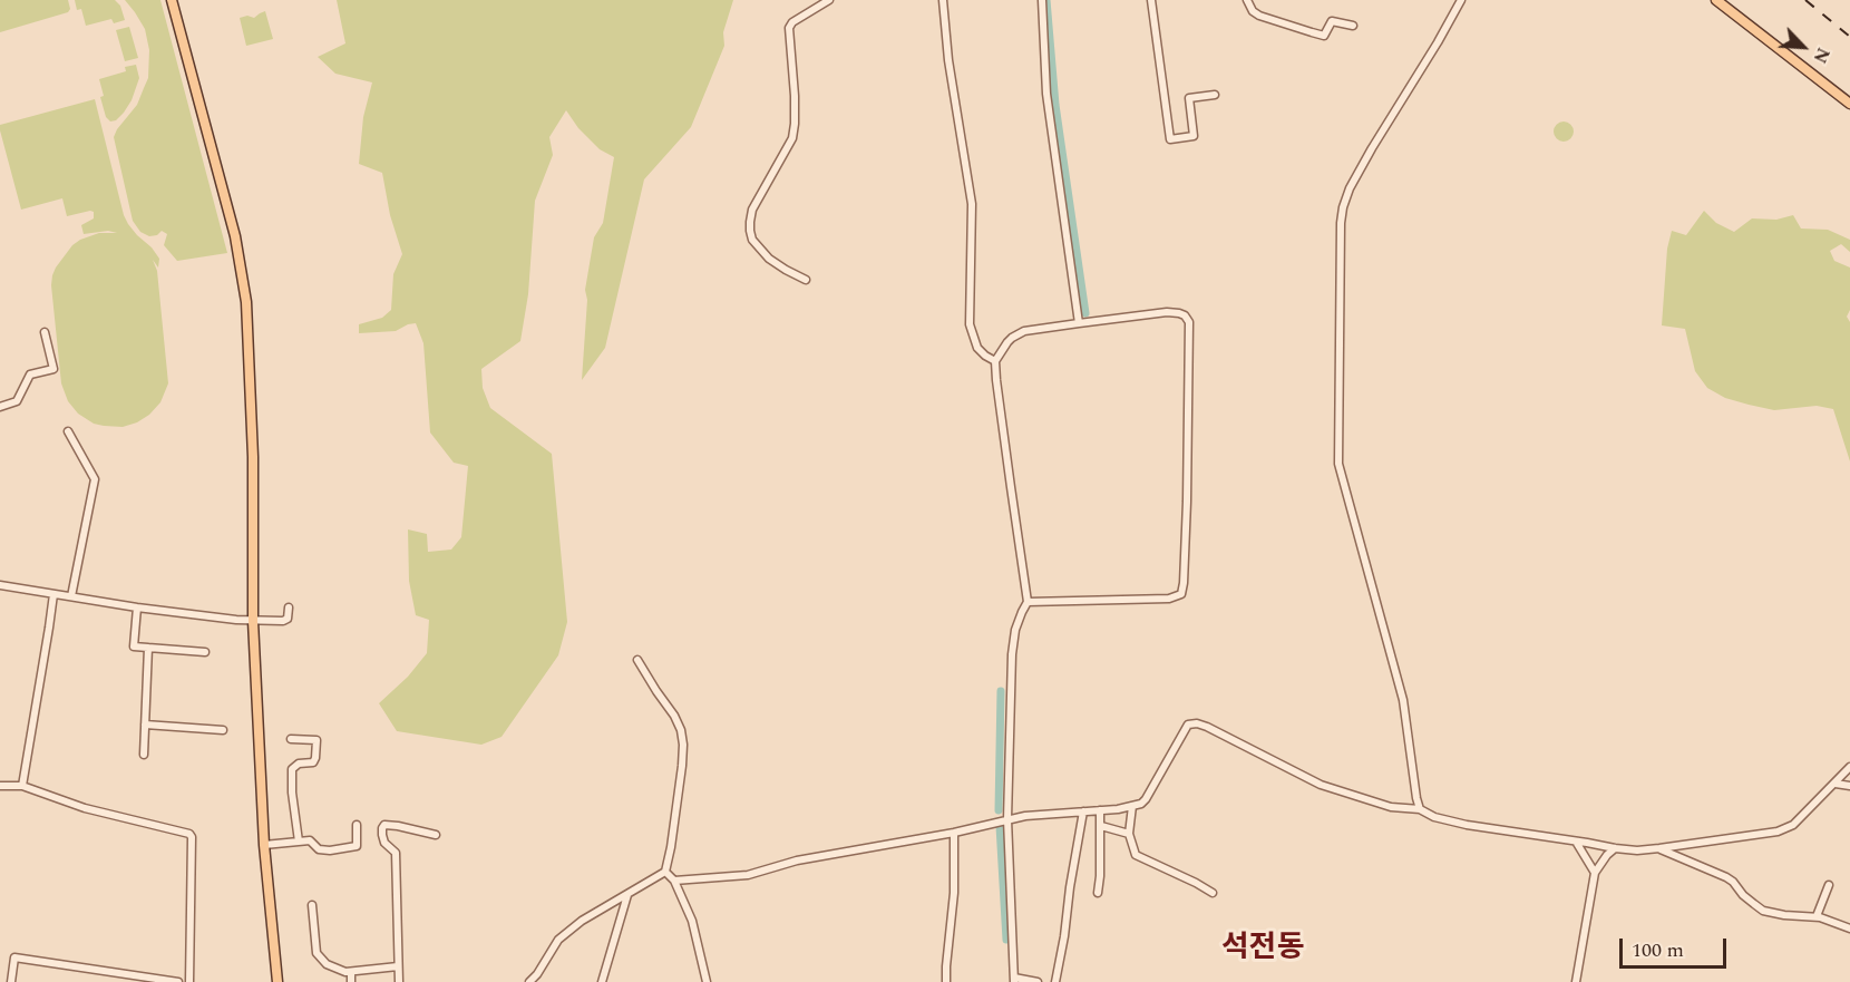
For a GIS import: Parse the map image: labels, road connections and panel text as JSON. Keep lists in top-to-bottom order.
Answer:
{
  "districts": ["석전동"],
  "scale_bar": "100 m",
  "north": "bottom right"
}
